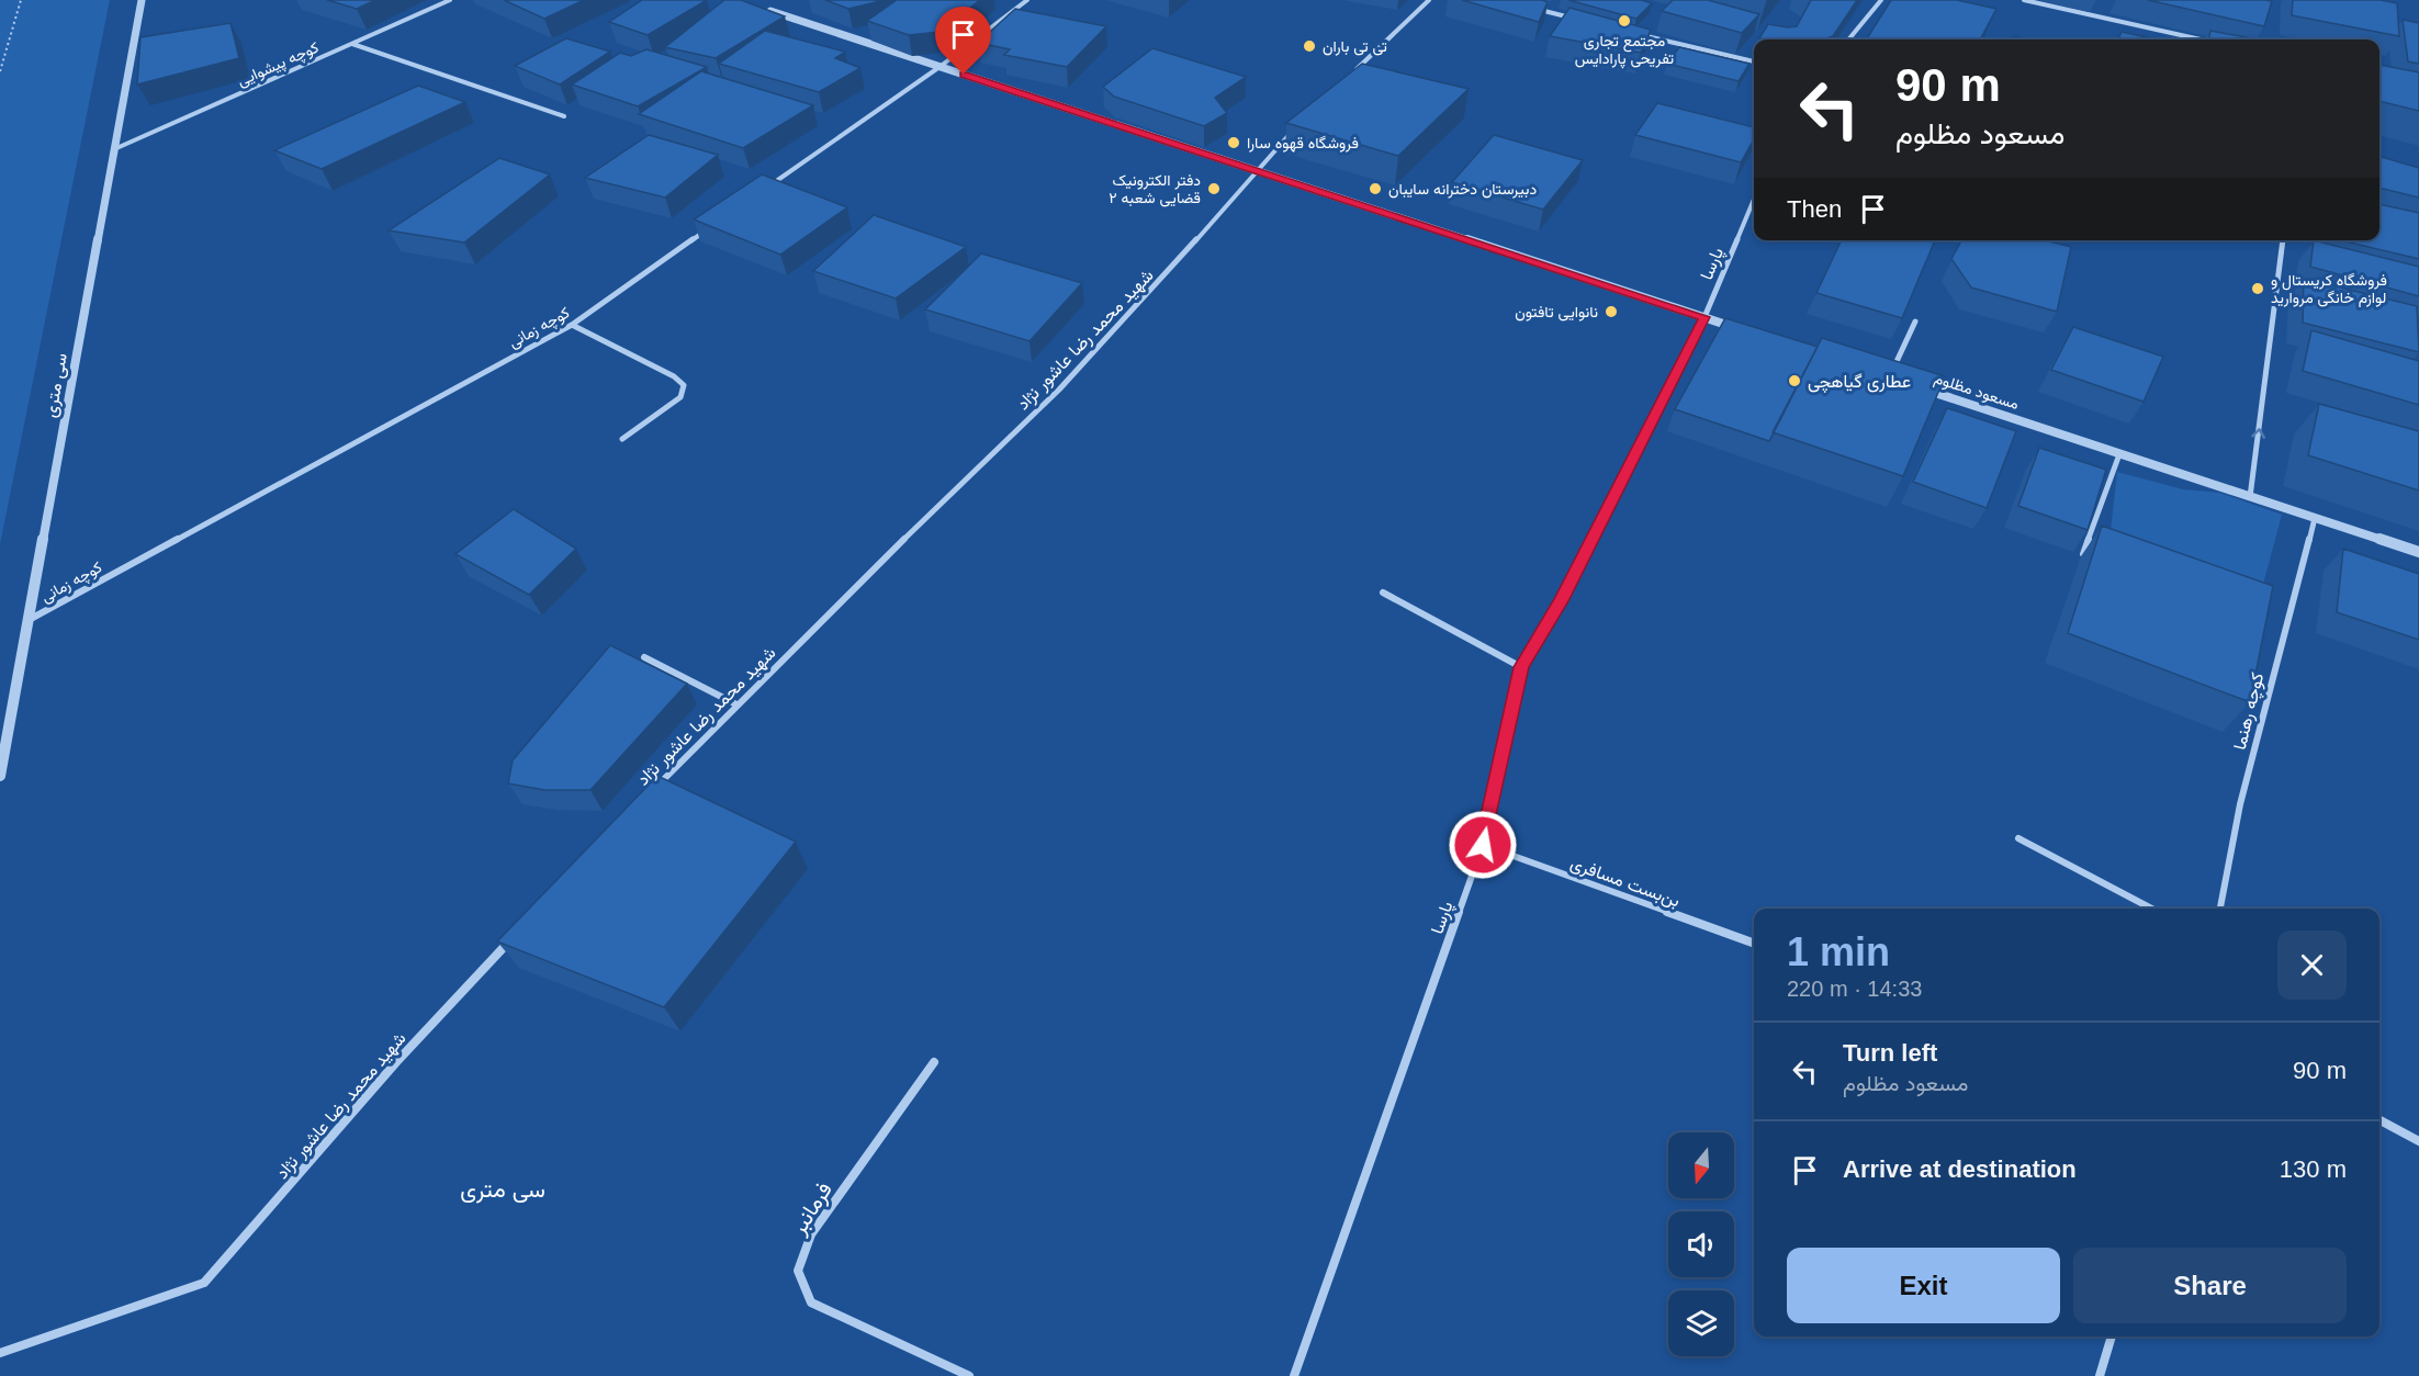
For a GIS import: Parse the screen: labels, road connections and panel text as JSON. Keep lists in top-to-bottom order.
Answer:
{
  "streets": {
    "street": [
      "کوچه پیشوایی",
      "پارسا",
      "کوچه زمانی",
      "شهید محمد رضا عاشور نژاد",
      "سی متری",
      "مسعود مظلوم",
      "کوچه رهنما",
      "بن‌بست مسافری",
      "فرمانبر"
    ]
  },
  "crossings": [
    ["کوچه پیشوایی", "سی متری"],
    ["پارسا", "بن‌بست مسافری"],
    ["کوچه زمانی", "سی متری"],
    ["مسعود مظلوم", "کوچه رهنما"]
  ],
  "districts": ["سی متری"],
  "places": [
    "مجتمع تجاری تفریحی پارادایس",
    "تی تی باران",
    "فروشگاه قهوه سارا",
    "دفتر الکترونیک قضایی شعبه ۲",
    "دبیرستان دخترانه سایبان",
    "فروشگاه کریستال و لوازم خانگی مروارید",
    "نانوایی تافتون",
    "عطاری گیاهچی"
  ],
  "north": "bottom",
  "page": {
    "turn": ["90 m", "مسعود مظلوم"],
    "then": "Then",
    "heading": ["1 min", "220 m · 14:33"],
    "list": [
      {
        "name": "Turn left",
        "note": "مسعود مظلوم",
        "value": "90 m"
      },
      {
        "name": "Arrive at destination",
        "value": "130 m"
      }
    ],
    "buttons": ["Exit", "Share"]
  }
}
